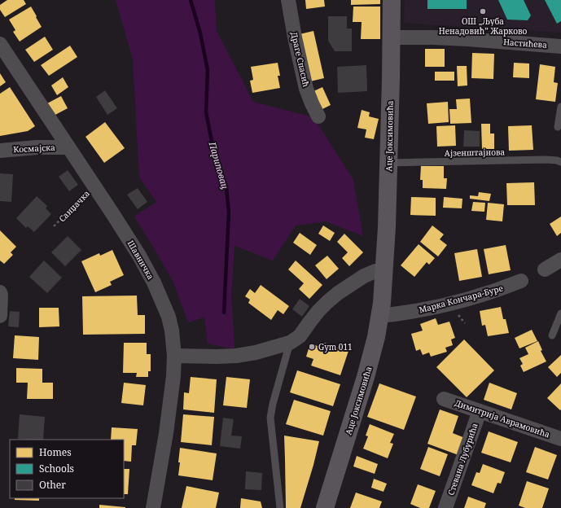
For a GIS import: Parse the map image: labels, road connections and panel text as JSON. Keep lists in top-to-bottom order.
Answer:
{
  "streets": {
    "main road": ["Аце Јоксимовића"],
    "street": [
      "Настићева",
      "Драге Спасић",
      "Космајска",
      "Шавничка",
      "Марка Кончара-Буре",
      "Димитрија Аврамовића",
      "Стевана Лубурића"
    ],
    "lane": ["Ајзенштајнова"],
    "path": ["Санџачка"]
  },
  "crossings": [
    ["Настићева", "Аце Јоксимовића"],
    ["Аце Јоксимовића", "Ајзенштајнова"],
    ["Аце Јоксимовића", "Марка Кончара-Буре"],
    ["Космајска", "Шавничка"],
    ["Санџачка", "Шавничка"],
    ["Димитрија Аврамовића", "Стевана Лубурића"]
  ],
  "water": ["Париповац"],
  "places": ["ОШ „Љуба Ненадовић” Жарково", "Gym 011"],
  "legend": ["Homes", "Schools", "Other"]
}
